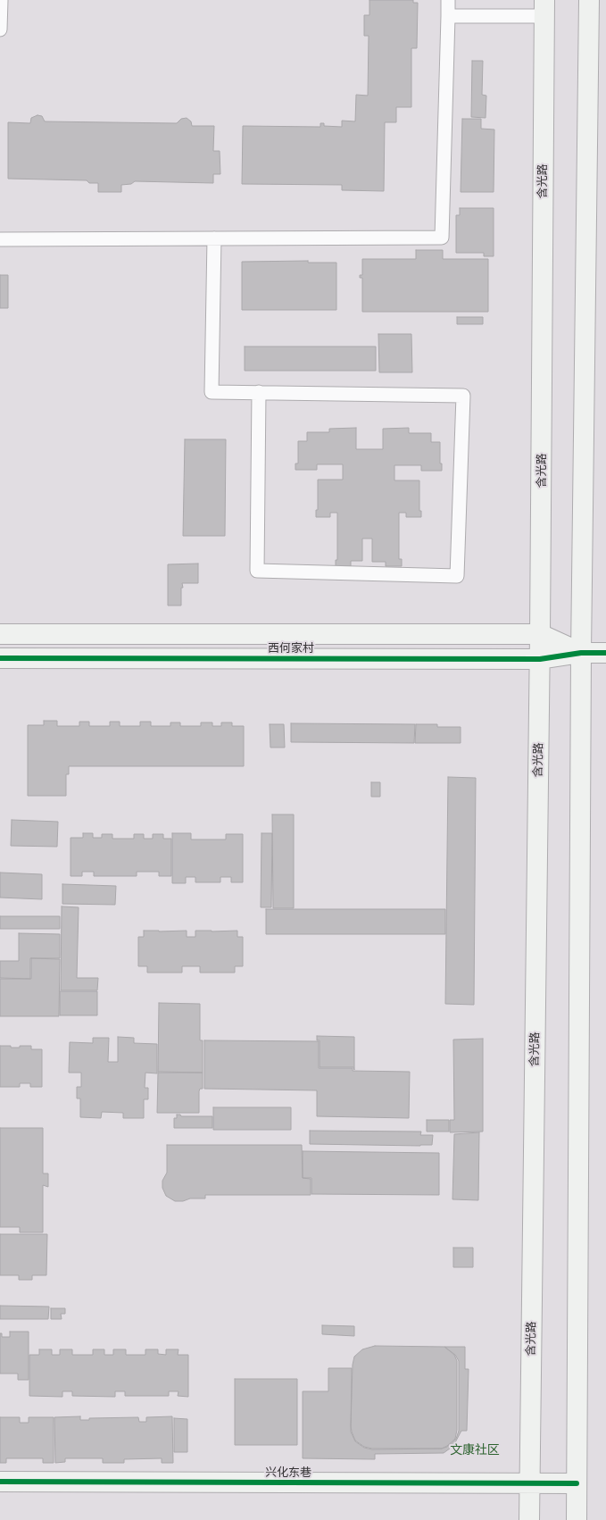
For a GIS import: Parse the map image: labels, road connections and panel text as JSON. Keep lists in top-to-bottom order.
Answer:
{
  "streets": {
    "main road": ["含光路", "西何家村", "兴化东巷"]
  },
  "crossings": [
    ["含光路", "西何家村"],
    ["含光路", "兴化东巷"]
  ],
  "districts": ["文康社区"]
}
